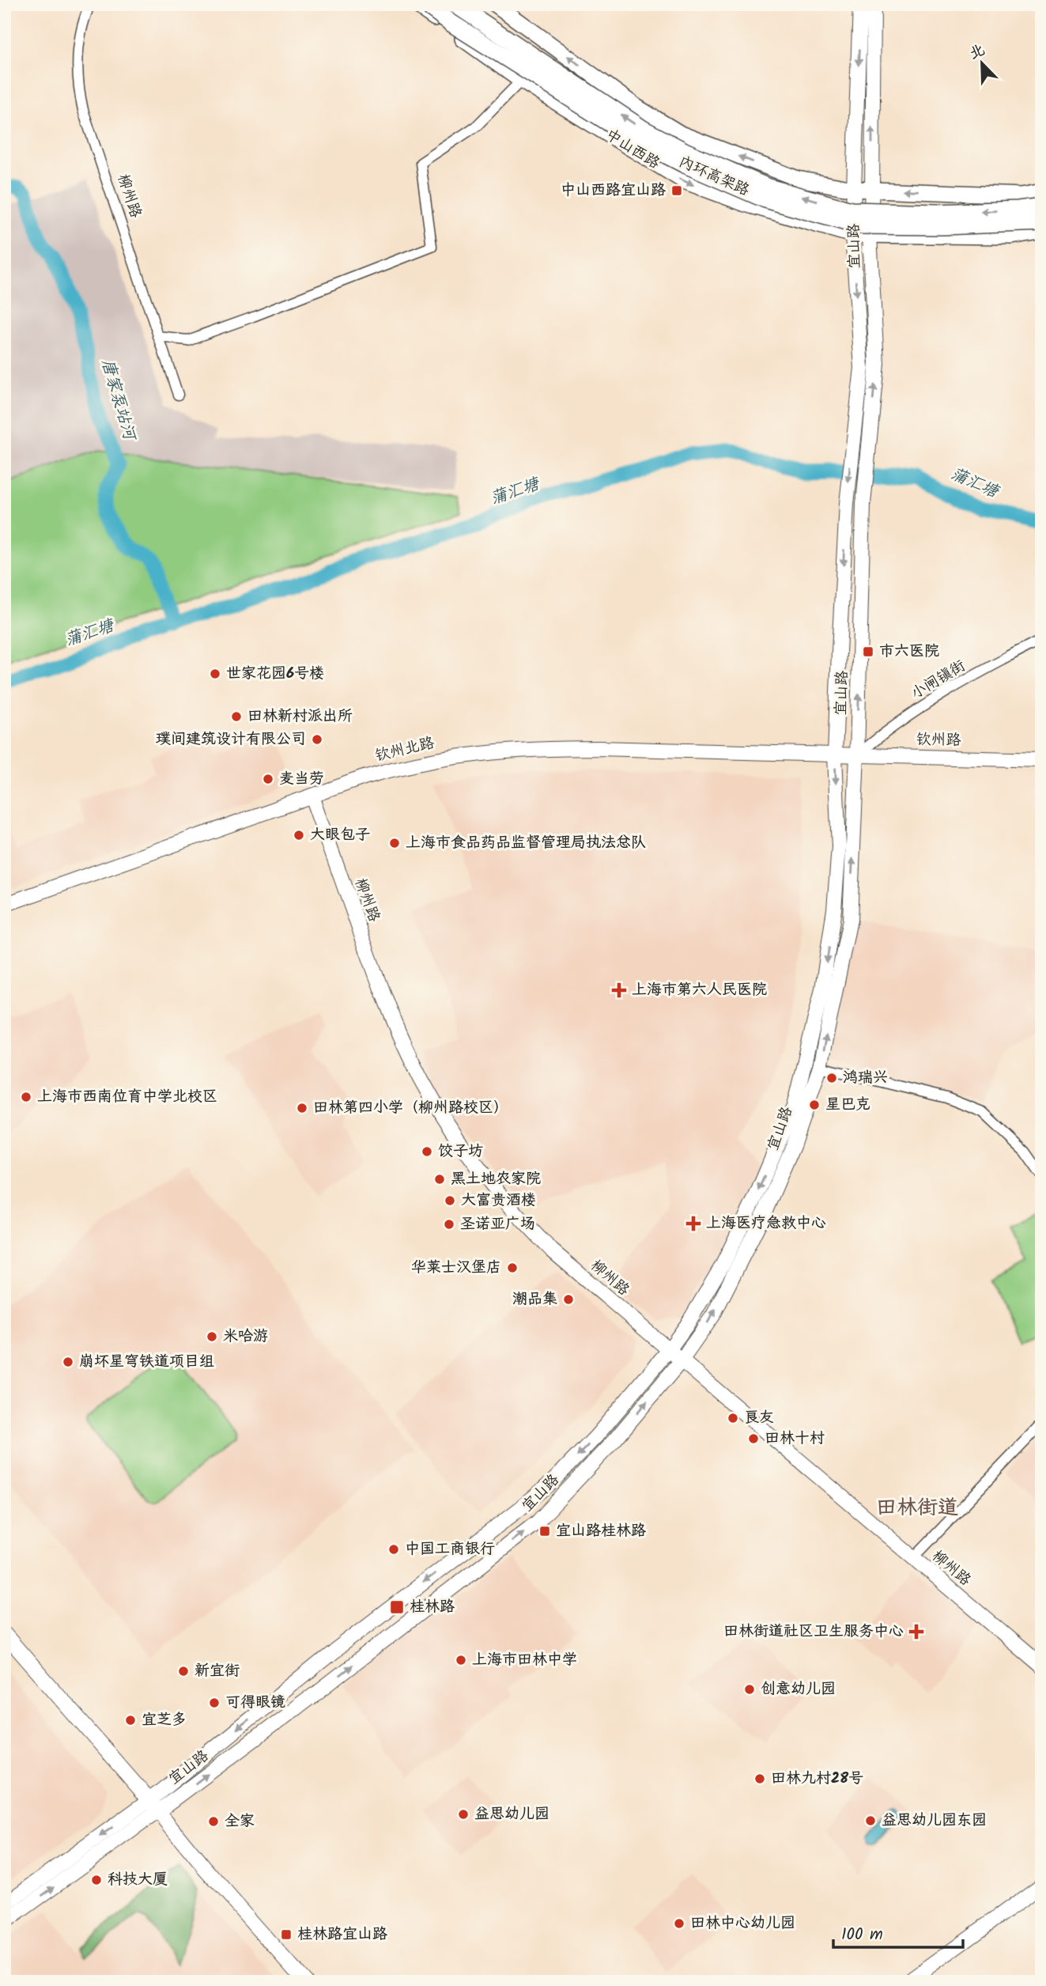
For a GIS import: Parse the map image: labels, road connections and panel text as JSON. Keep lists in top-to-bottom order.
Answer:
{
  "streets": {
    "highway": ["内环高架路"],
    "main road": [
      "中山西路",
      "柳州路",
      "宜山路",
      "钦州路",
      "钦州北路"
    ],
    "street": ["小闸镇街"]
  },
  "crossings": [
    ["中山西路", "宜山路"],
    ["柳州路", "宜山路"],
    ["柳州路", "钦州北路"],
    ["宜山路", "小闸镇街"],
    ["宜山路", "钦州路"],
    ["宜山路", "钦州北路"],
    ["小闸镇街", "钦州路"],
    ["钦州路", "钦州北路"]
  ],
  "districts": ["田林街道"],
  "water": ["唐家泵站河", "蒲汇塘"],
  "places": {
    "transit": [
      "中山西路宜山路",
      "市六医院",
      "宜山路桂林路",
      "桂林路",
      "桂林路宜山路"
    ],
    "other": [
      "世家花园6号楼",
      "田林新村派出所",
      "璞间建筑设计有限公司",
      "麦当劳",
      "大眼包子",
      "上海市食品药品监督管理局执法总队",
      "鸿瑞兴",
      "上海市西南位育中学北校区",
      "星巴克",
      "田林第四小学（柳州路校区）",
      "饺子坊",
      "黑土地农家院",
      "大富贵酒楼",
      "圣诺亚广场",
      "华莱士汉堡店",
      "潮品集",
      "米哈游",
      "崩坏星穹铁道项目组",
      "良友",
      "田林十村",
      "中国工商银行",
      "上海市田林中学",
      "新宜街",
      "创意幼儿园",
      "可得眼镜",
      "宜芝多",
      "田林九村28号",
      "益思幼儿园",
      "益思幼儿园东园",
      "全家",
      "科技大厦",
      "田林中心幼儿园"
    ],
    "health": ["上海市第六人民医院", "上海医疗急救中心", "田林街道社区卫生服务中心"]
  },
  "scale_bar": "100 m",
  "north": "top left"
}
